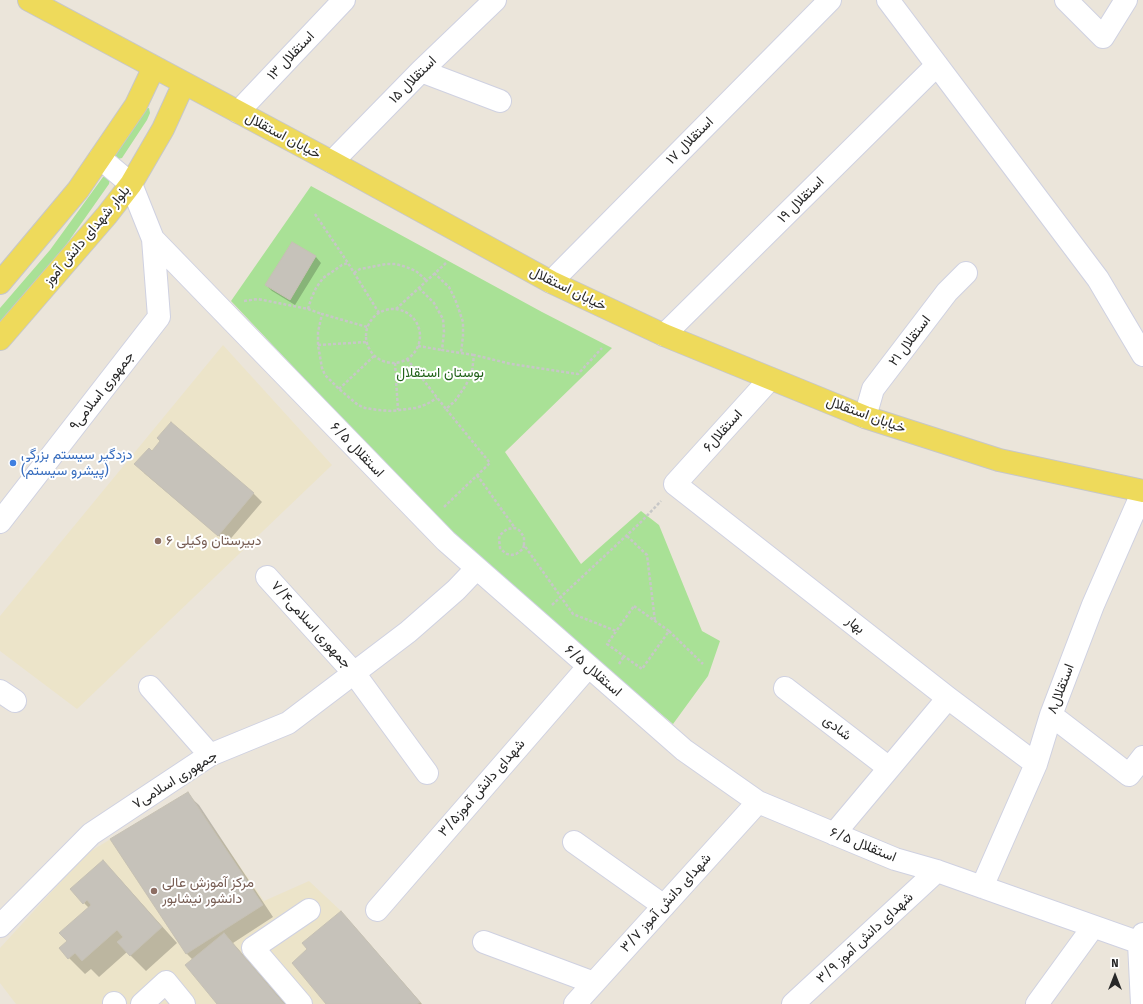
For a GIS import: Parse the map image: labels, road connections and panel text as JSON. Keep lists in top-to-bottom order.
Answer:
{
  "streets": {
    "main road": ["خیابان استقلال", "بلوار شهدای دانش آموز"],
    "street": [
      "استقلال ۱۳",
      "استقلال ۱۵",
      "استقلال ۱۷",
      "استقلال ۱۹",
      "استقلال ۲۱",
      "جمهوری اسلامی۹",
      "استقلال۶",
      "استقلال ۶/۵",
      "جمهوری اسلامی۷/۴",
      "بهار",
      "استقلال۸",
      "شادی",
      "جمهوری اسلامی۷",
      "شهدای دانش آموز۳/۵",
      "شهدای دانش آموز ۳/۷",
      "شهدای دانش آموز ۳/۹"
    ]
  },
  "crossings": [
    ["استقلال ۱۳", "خیابان استقلال"],
    ["استقلال ۱۵", "خیابان استقلال"],
    ["خیابان استقلال", "استقلال ۱۷"],
    ["خیابان استقلال", "استقلال ۱۹"],
    ["خیابان استقلال", "بلوار شهدای دانش آموز"],
    ["خیابان استقلال", "استقلال ۲۱"],
    ["خیابان استقلال", "استقلال۶"],
    ["خیابان استقلال", "استقلال۸"],
    ["جمهوری اسلامی۹", "استقلال ۶/۵"],
    ["استقلال۶", "بهار"],
    ["استقلال ۶/۵", "استقلال۸"],
    ["استقلال ۶/۵", "جمهوری اسلامی۷"],
    ["استقلال ۶/۵", "شهدای دانش آموز۳/۵"],
    ["استقلال ۶/۵", "شهدای دانش آموز ۳/۷"],
    ["استقلال ۶/۵", "شهدای دانش آموز ۳/۹"],
    ["جمهوری اسلامی۷/۴", "جمهوری اسلامی۷"],
    ["بهار", "استقلال۸"]
  ],
  "parks": ["بوستان استقلال"],
  "places": ["دزدگیر سیستم بزرگی (پیشرو سیستم)", "دبیرستان وکیلی ۶", "مرکز آموزش عالی دانشور نیشابور"],
  "north": "top"
}
